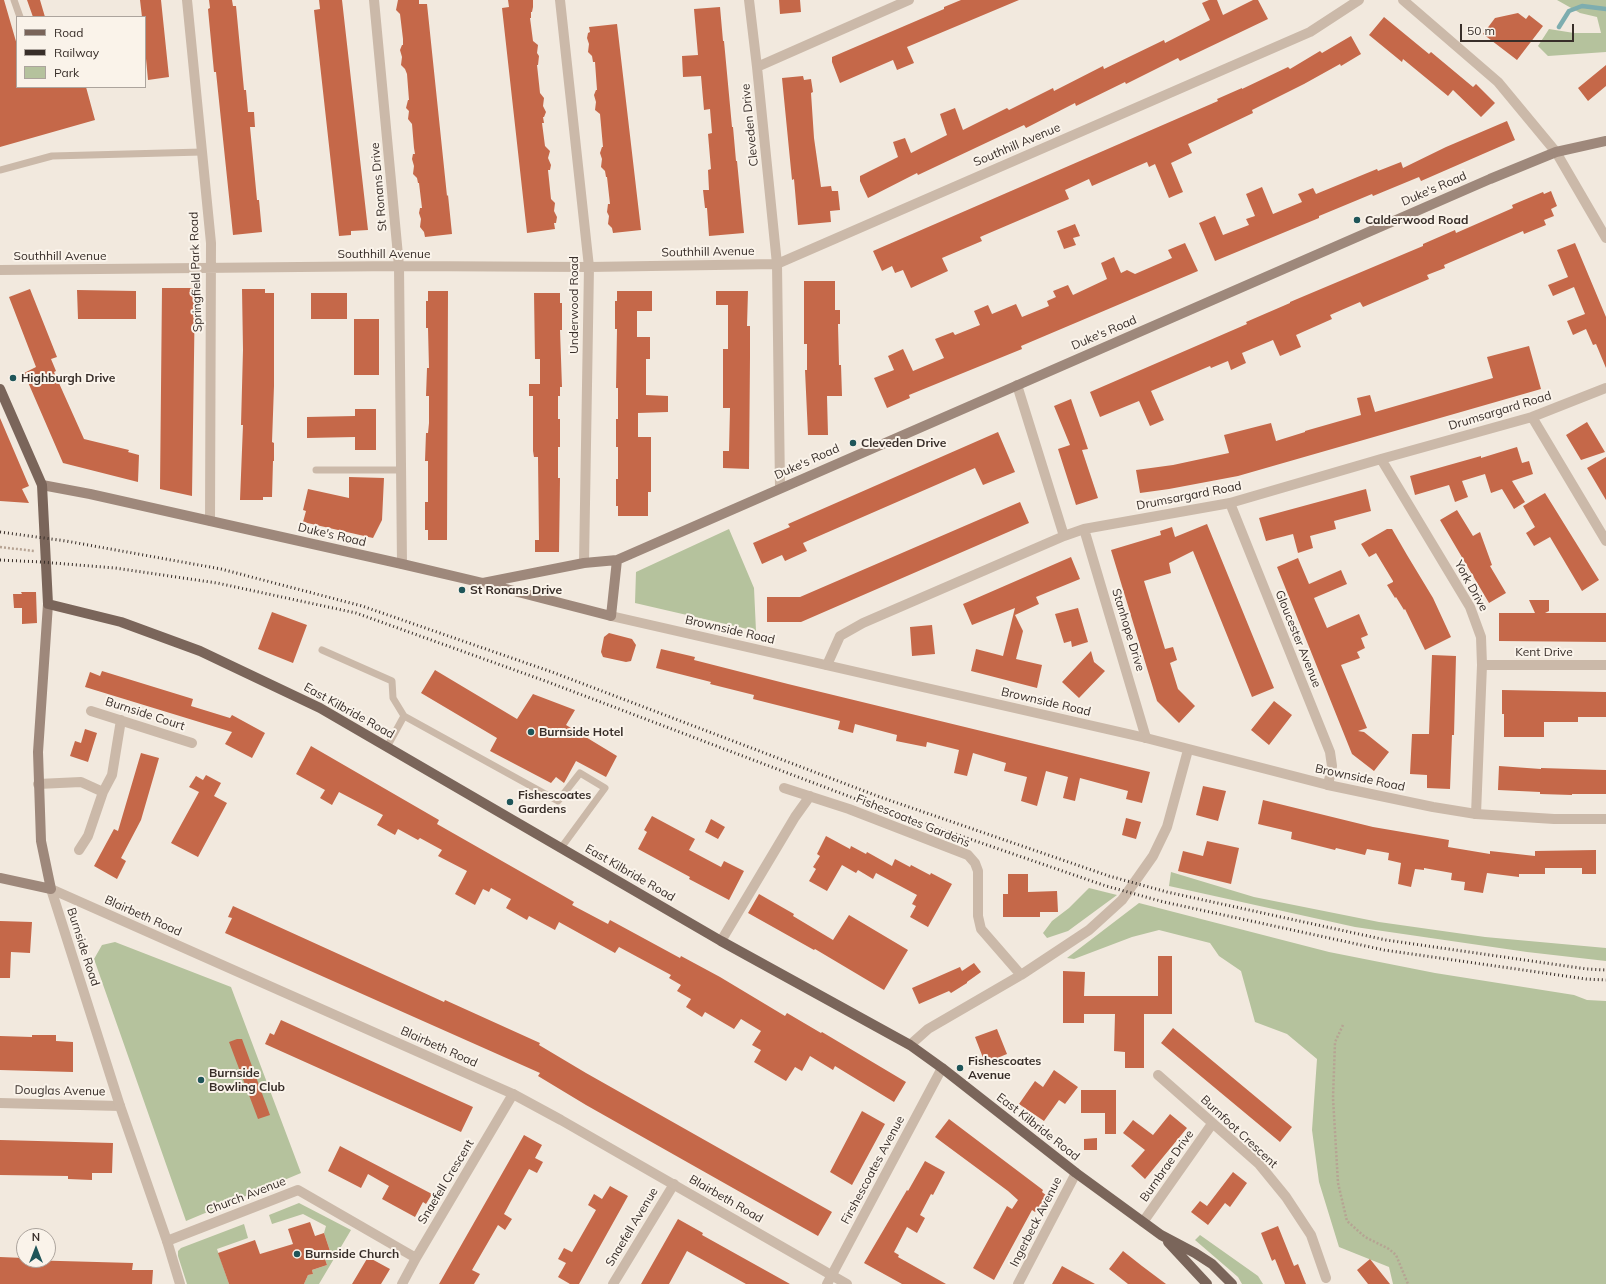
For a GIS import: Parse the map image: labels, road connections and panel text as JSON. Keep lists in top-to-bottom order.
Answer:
{
  "streets": {
    "main road": [
      "Duke's Road",
      "Brownside Road",
      "East Kilbride Road",
      "Blairbeth Road",
      "Burnside Road"
    ],
    "street": [
      "Cleveden Drive",
      "Southhill Avenue",
      "St Ronans Drive",
      "Springfield Park Road",
      "Underwood Road",
      "Drumsargard Road",
      "York Drive",
      "Stanhope Drive",
      "Gloucester Avenue",
      "Kent Drive",
      "Burnside Court",
      "Fishescoates Gardens",
      "Douglas Avenue",
      "Burnfoot Crescent",
      "Burnbrae Drive",
      "Firshescoates Avenue",
      "Snaefell Crescent",
      "Church Avenue",
      "Ingerbeck Avenue",
      "Snaefell Avenue"
    ]
  },
  "crossings": [
    ["Cleveden Drive", "Southhill Avenue"],
    ["Cleveden Drive", "Duke's Road"],
    ["Southhill Avenue", "St Ronans Drive"],
    ["Southhill Avenue", "Springfield Park Road"],
    ["Southhill Avenue", "Underwood Road"],
    ["St Ronans Drive", "Duke's Road"],
    ["Duke's Road", "Springfield Park Road"],
    ["Duke's Road", "Underwood Road"],
    ["Duke's Road", "Brownside Road"],
    ["Drumsargard Road", "York Drive"],
    ["Drumsargard Road", "Brownside Road"],
    ["Drumsargard Road", "Stanhope Drive"],
    ["Drumsargard Road", "Gloucester Avenue"],
    ["York Drive", "Brownside Road"],
    ["York Drive", "Kent Drive"],
    ["Brownside Road", "Stanhope Drive"],
    ["Brownside Road", "Gloucester Avenue"],
    ["East Kilbride Road", "Burnside Road"],
    ["East Kilbride Road", "Burnbrae Drive"],
    ["East Kilbride Road", "Firshescoates Avenue"],
    ["East Kilbride Road", "Ingerbeck Avenue"],
    ["Blairbeth Road", "Burnside Road"],
    ["Blairbeth Road", "Firshescoates Avenue"],
    ["Blairbeth Road", "Snaefell Crescent"],
    ["Blairbeth Road", "Snaefell Avenue"],
    ["Burnside Road", "Douglas Avenue"],
    ["Burnside Road", "Church Avenue"],
    ["Burnfoot Crescent", "Burnbrae Drive"],
    ["Snaefell Crescent", "Church Avenue"]
  ],
  "places": [
    "Calderwood Road",
    "Highburgh Drive",
    "Cleveden Drive",
    "St Ronans Drive",
    "Burnside Hotel",
    "Fishescoates Gardens",
    "Fishescoates Avenue",
    "Burnside Bowling Club",
    "Burnside Church"
  ],
  "legend": ["Road", "Railway", "Park"],
  "scale_bar": "50 m",
  "north": "top"
}
